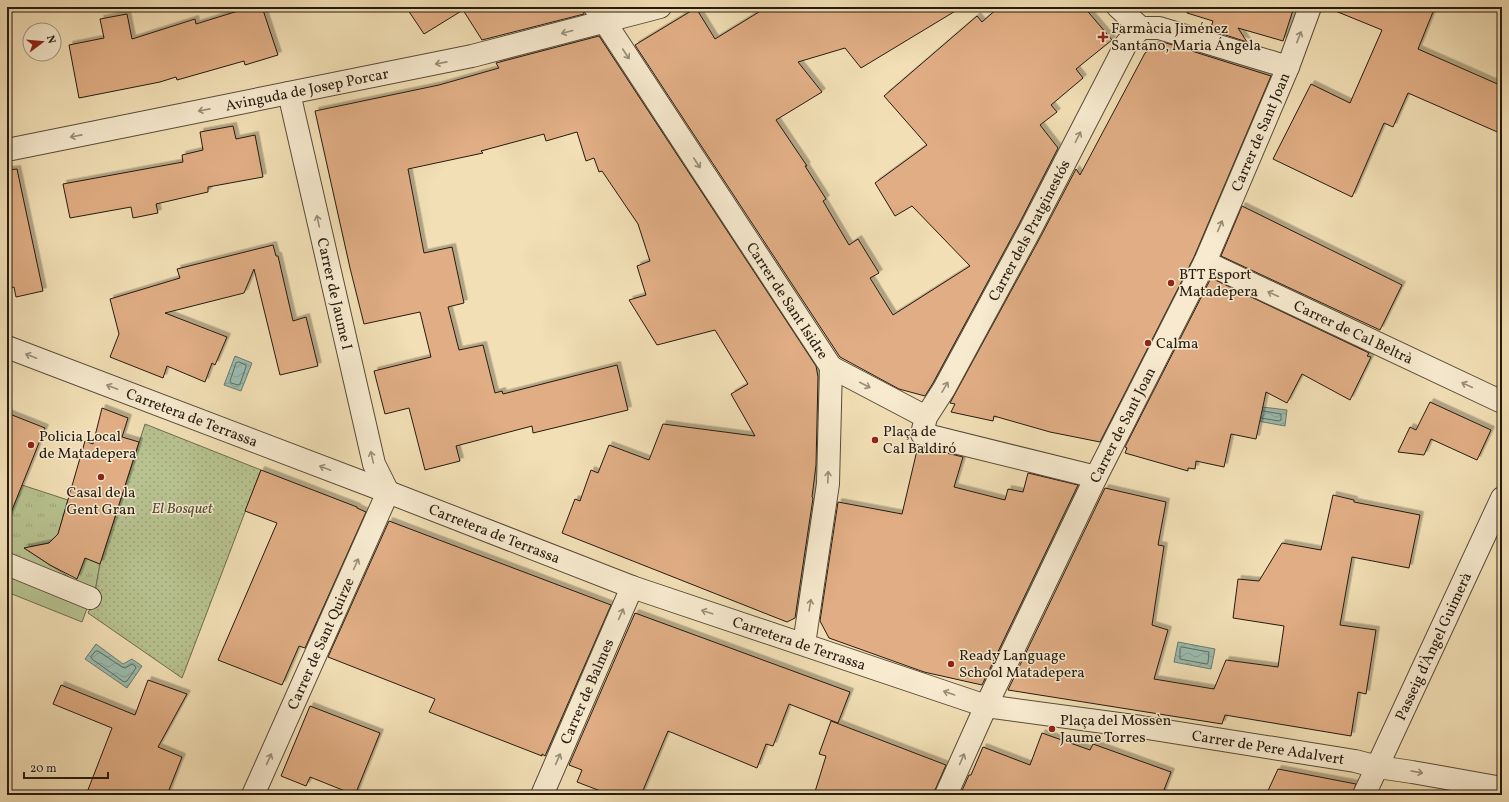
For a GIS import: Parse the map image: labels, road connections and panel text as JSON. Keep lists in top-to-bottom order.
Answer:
{
  "streets": {
    "street": [
      "Avinguda de Josep Porcar",
      "Carrer de Sant Joan",
      "Carrer dels Pratginestós",
      "Carrer de Jaume I",
      "Carrer de Sant Isidre",
      "Carrer de Cal Beltrà",
      "Carretera de Terrassa",
      "Carrer de Sant Quirze",
      "Passeig d'Àngel Guimerà",
      "Carrer de Balmes",
      "Carrer de Pere Adalvert"
    ]
  },
  "crossings": [
    ["Avinguda de Josep Porcar", "Carrer de Jaume I"],
    ["Avinguda de Josep Porcar", "Carrer de Sant Isidre"],
    ["Carrer de Sant Joan", "Carrer de Cal Beltrà"],
    ["Carrer de Sant Joan", "Carretera de Terrassa"],
    ["Carrer de Sant Joan", "Carrer de Pere Adalvert"],
    ["Carrer de Jaume I", "Carretera de Terrassa"],
    ["Carrer de Jaume I", "Carrer de Sant Quirze"],
    ["Carrer de Sant Isidre", "Carretera de Terrassa"],
    ["Carretera de Terrassa", "Carrer de Sant Quirze"],
    ["Carretera de Terrassa", "Carrer de Balmes"],
    ["Carretera de Terrassa", "Carrer de Pere Adalvert"],
    ["Passeig d'Àngel Guimerà", "Carrer de Pere Adalvert"]
  ],
  "one_way": [
    "Avinguda de Josep Porcar",
    "Carrer de Sant Joan",
    "Carrer dels Pratginestós",
    "Carrer de Jaume I",
    "Carrer de Cal Beltrà",
    "Carretera de Terrassa",
    "Carrer de Sant Quirze",
    "Carrer de Balmes"
  ],
  "parks": ["El Bosquet"],
  "places": {
    "health": ["Farmàcia Jiménez Santano, Maria Ángela"],
    "other": [
      "BTT Esport Matadepera",
      "Calma",
      "Plaça de Cal Baldiró",
      "Policia Local de Matadepera",
      "Casal de la Gent Gran",
      "Ready Language School Matadepera",
      "Plaça del Mossèn Jaume Torres"
    ]
  },
  "scale_bar": "20 m",
  "north": "right"
}
